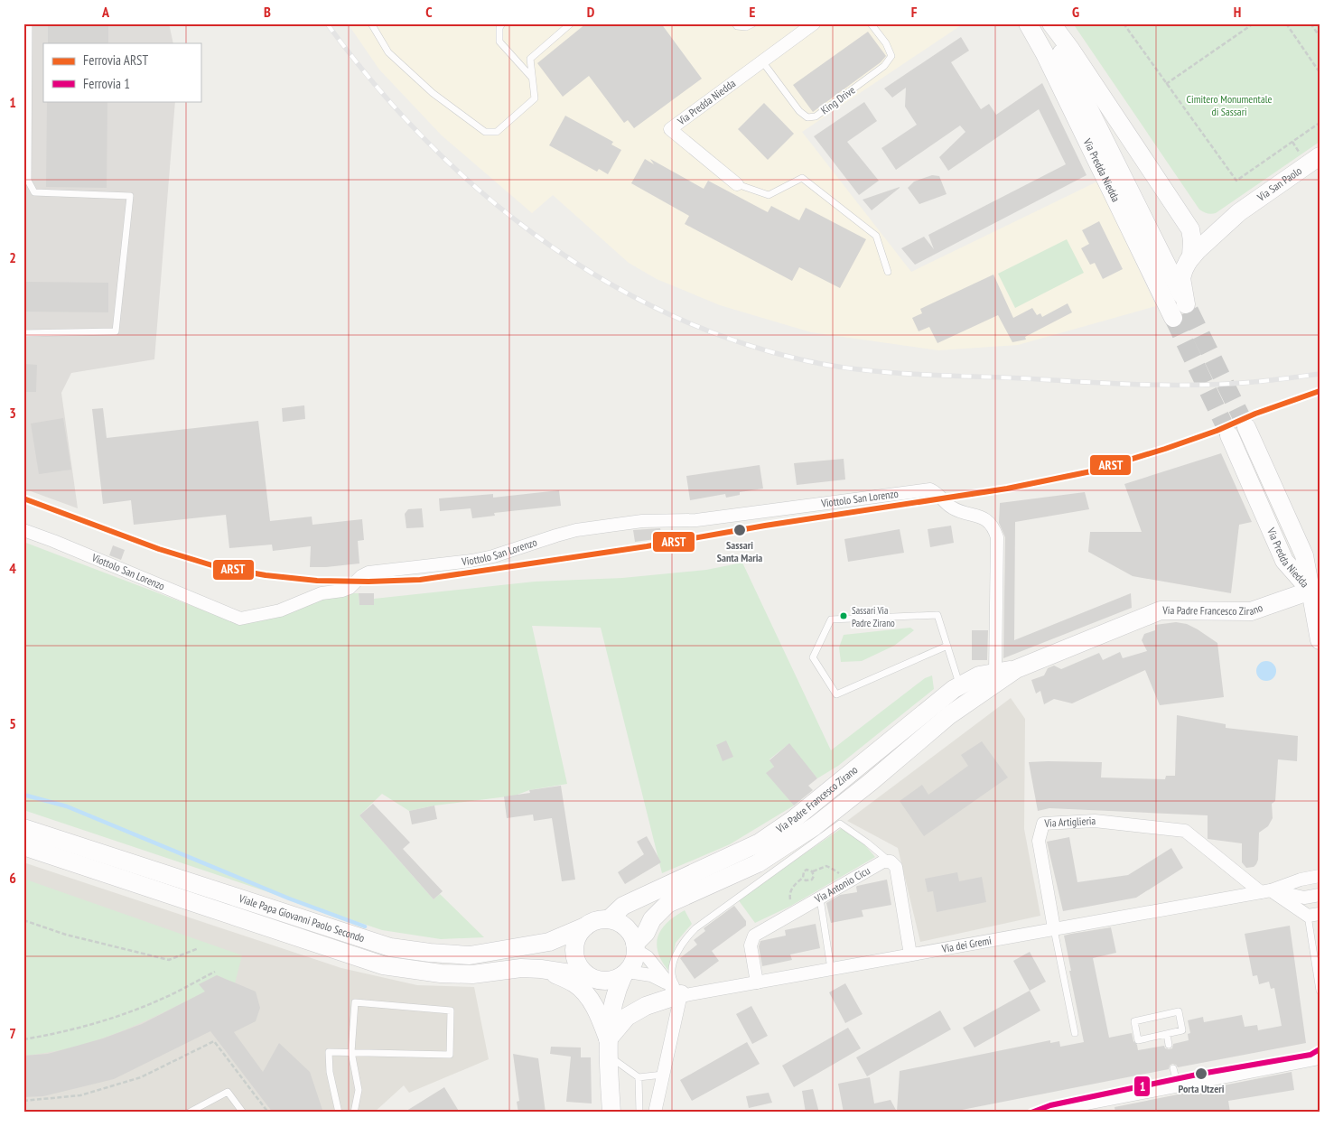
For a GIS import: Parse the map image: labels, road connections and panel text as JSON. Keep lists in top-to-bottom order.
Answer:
{
  "streets": {
    "main road": [
      "Via Predda Niedda",
      "Via San Paolo",
      "Via Padre Francesco Zirano",
      "Viale Papa Giovanni Paolo Secondo"
    ],
    "street": [
      "Viottolo San Lorenzo",
      "Via Artiglieria",
      "Via Antonio Cicu",
      "Via dei Gremi"
    ],
    "lane": ["King Drive"]
  },
  "crossings": [
    ["King Drive", "Via Predda Niedda"],
    ["Via Predda Niedda", "Via Padre Francesco Zirano"],
    ["Viottolo San Lorenzo", "Via Padre Francesco Zirano"],
    ["Via Padre Francesco Zirano", "Viale Papa Giovanni Paolo Secondo"],
    ["Via Artiglieria", "Via dei Gremi"],
    ["Via Antonio Cicu", "Via dei Gremi"]
  ],
  "parks": ["Cimitero Monumentale di Sassari"],
  "places": ["Sassari Santa Maria", "Sassari Via Padre Zirano", "Porta Utzeri"],
  "lines": ["rail line ARST", "rail line 1"],
  "legend": ["Ferrovia ARST", "Ferrovia 1"],
  "grid": {
    "columns": [
      "A",
      "B",
      "C",
      "D",
      "E",
      "F",
      "G",
      "H"
    ],
    "rows": [
      "1",
      "2",
      "3",
      "4",
      "5",
      "6",
      "7"
    ]
  }
}
